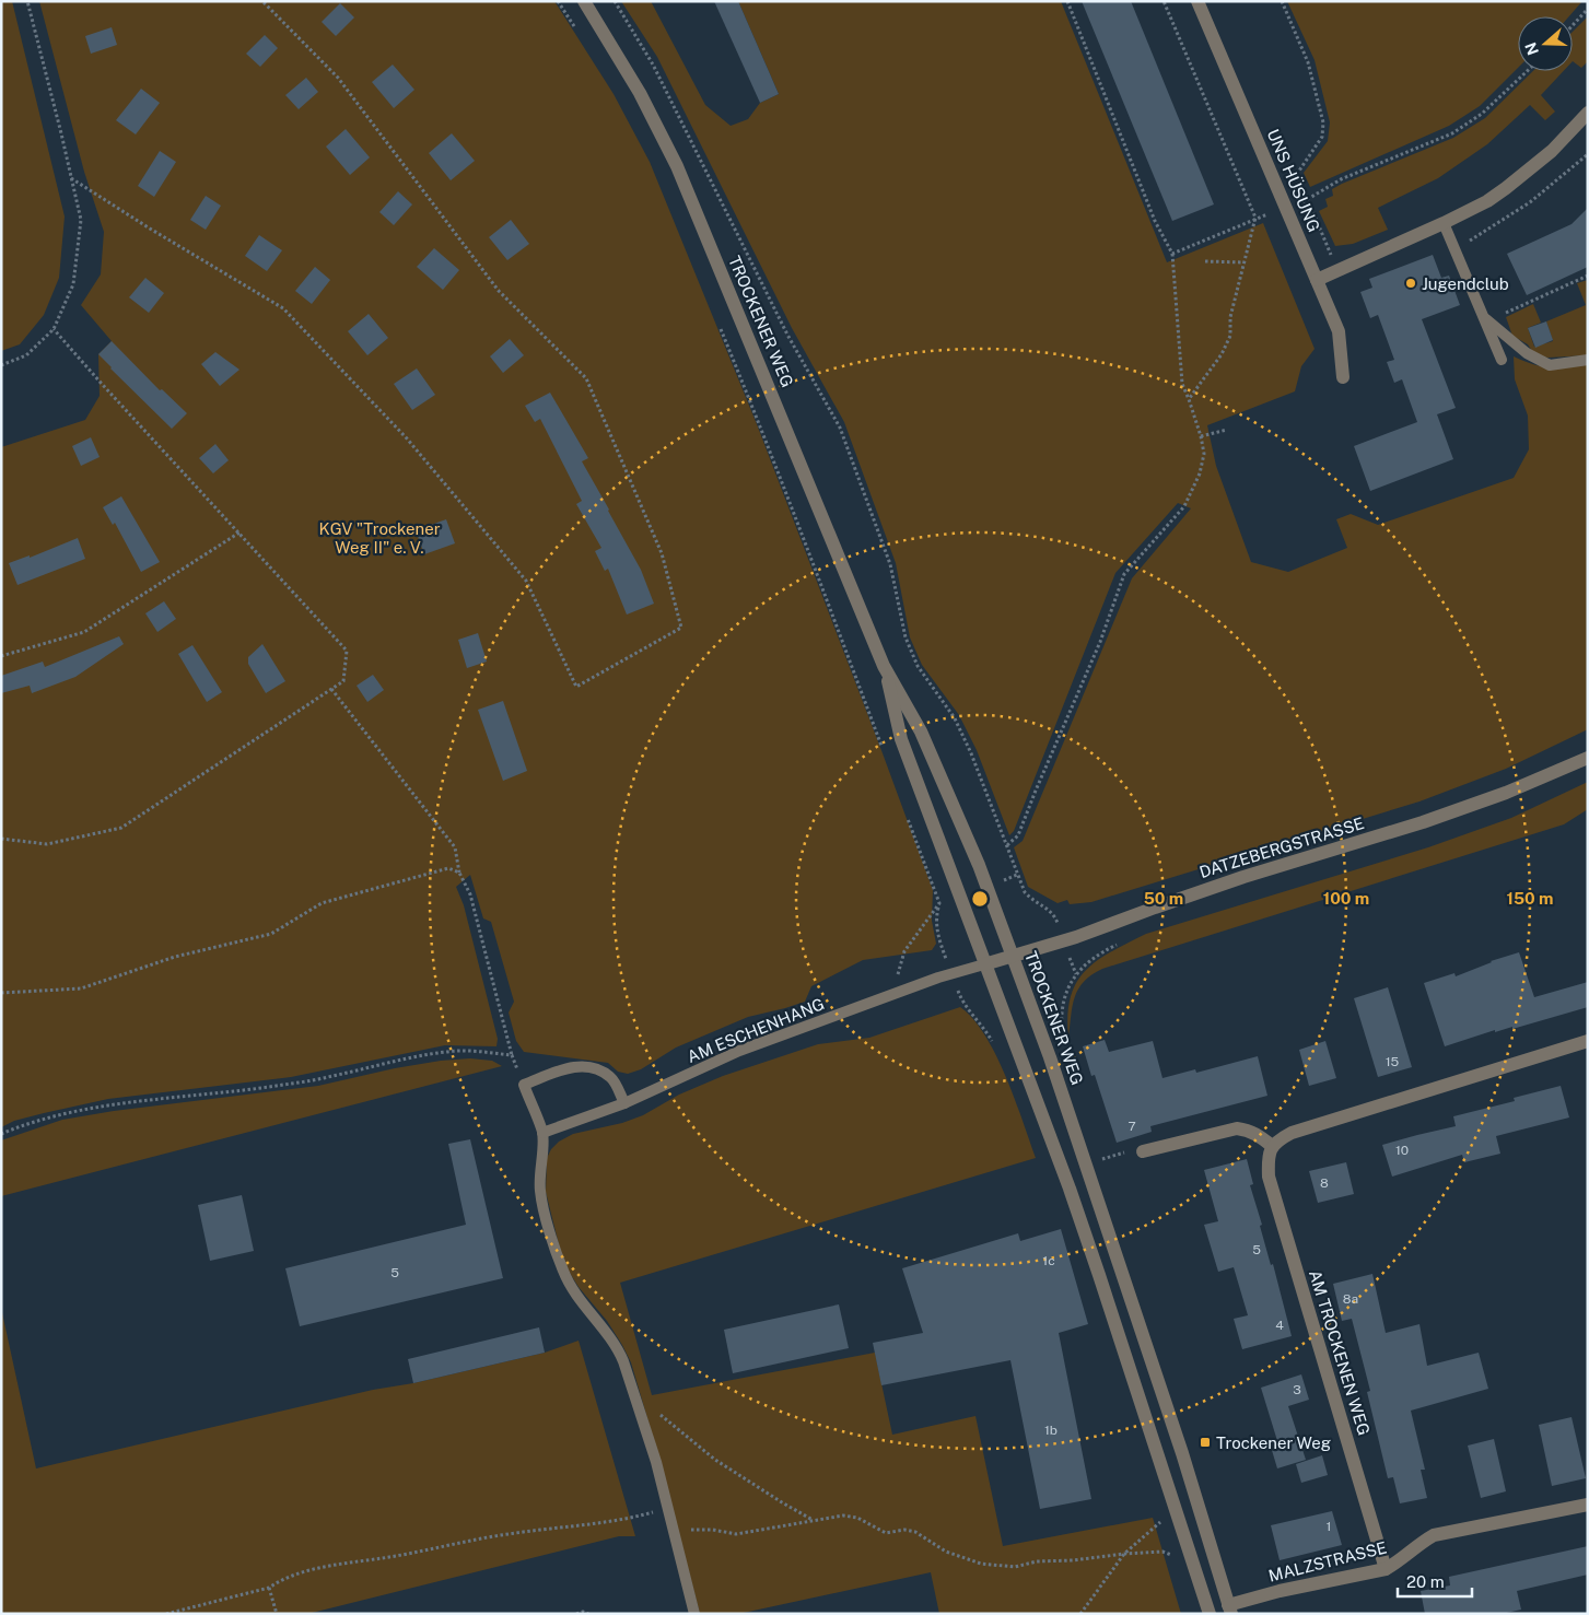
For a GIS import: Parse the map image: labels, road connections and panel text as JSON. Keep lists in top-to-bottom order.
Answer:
{
  "streets": {
    "street": [
      "UNS HÜSUNG",
      "TROCKENER WEG",
      "DATZEBERGSTRASSE",
      "AM TROCKENEN WEG",
      "MALZSTRASSE"
    ],
    "lane": ["AM ESCHENHANG"]
  },
  "crossings": [
    ["TROCKENER WEG", "DATZEBERGSTRASSE"],
    ["TROCKENER WEG", "AM ESCHENHANG"],
    ["TROCKENER WEG", "MALZSTRASSE"],
    ["DATZEBERGSTRASSE", "AM ESCHENHANG"],
    ["AM TROCKENEN WEG", "MALZSTRASSE"]
  ],
  "parks": ["KGV \"Trockener Weg II\" e. V."],
  "places": {
    "other": ["Jugendclub"],
    "transit": ["Trockener Weg"]
  },
  "house_numbers": [
    "15",
    "7",
    "10",
    "8",
    "5",
    "1c",
    "5",
    "8a",
    "4",
    "3",
    "1b",
    "1"
  ],
  "scale_bar": "20 m",
  "north": "left",
  "rings": ["50 m", "100 m", "150 m"]
}
